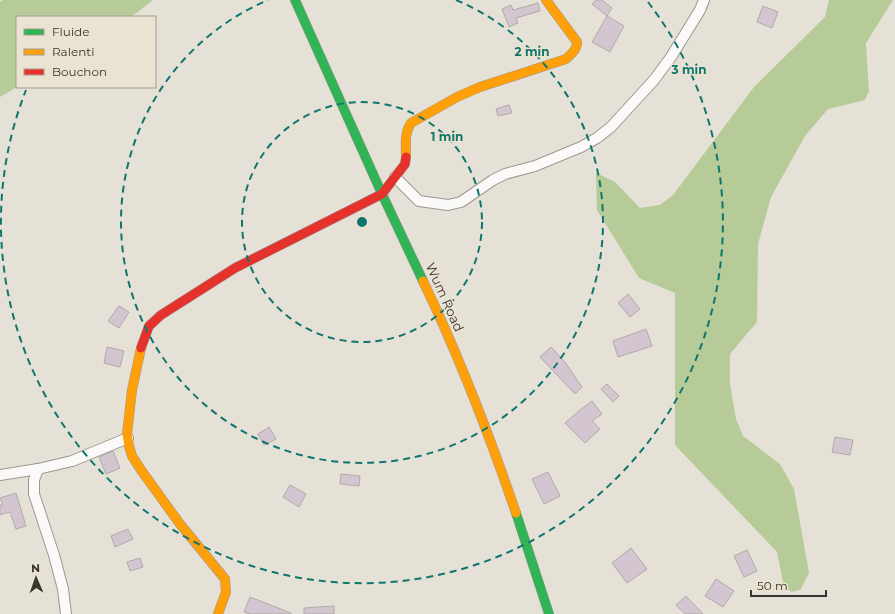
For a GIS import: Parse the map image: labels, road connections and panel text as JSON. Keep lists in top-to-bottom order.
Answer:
{
  "streets": {
    "main road": ["Wum Road"]
  },
  "legend": ["Fluide", "Ralenti", "Bouchon"],
  "scale_bar": "50 m",
  "north": "top",
  "rings": ["2 min", "3 min", "1 min"]
}
